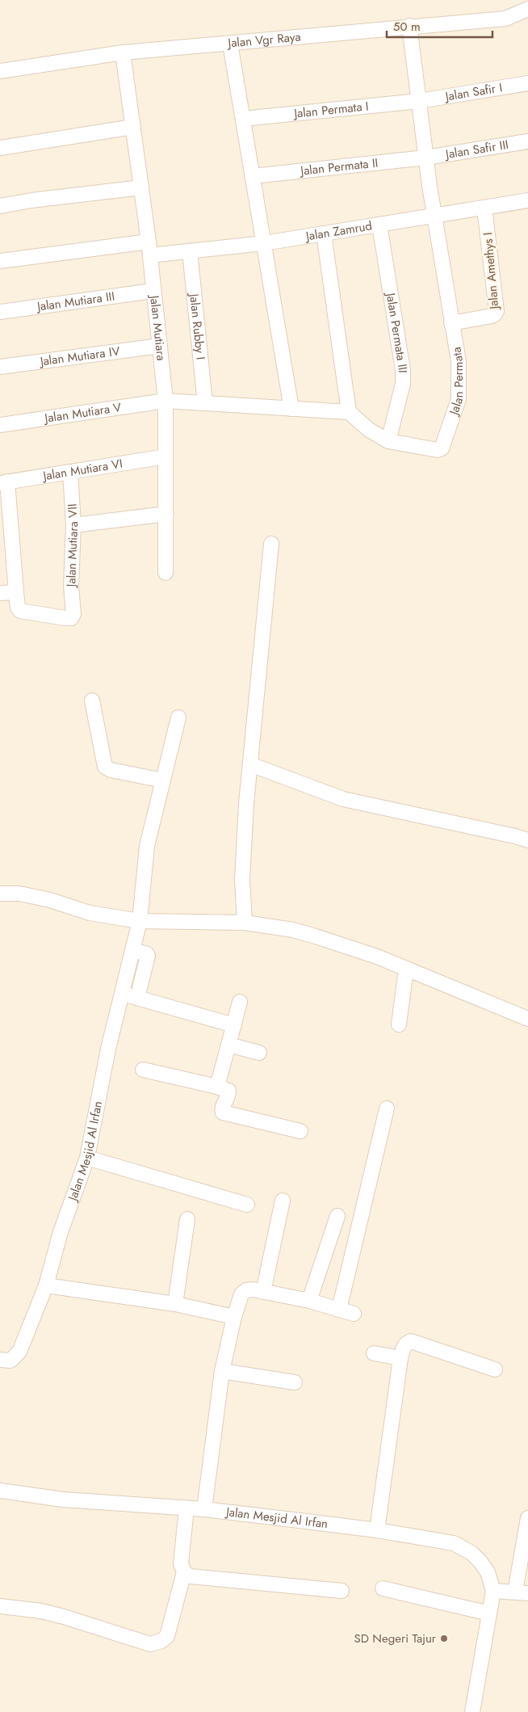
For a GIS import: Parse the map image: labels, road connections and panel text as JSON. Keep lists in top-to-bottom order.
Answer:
{
  "streets": {
    "street": [
      "Jalan Vgr Raya",
      "Jalan Safir I",
      "Jalan Permata I",
      "Jalan Safir III",
      "Jalan Permata II",
      "Jalan Zamrud",
      "Jalan Amethys I",
      "Jalan Mutiara III",
      "Jalan Rubby I",
      "Jalan Mutiara",
      "Jalan Permata III",
      "Jalan Mutiara IV",
      "Jalan Permata",
      "Jalan Mutiara V",
      "Jalan Mutiara VI",
      "Jalan Mutiara VII",
      "Jalan Mesjid Al Irfan"
    ]
  },
  "crossings": [
    ["Jalan Vgr Raya", "Jalan Mutiara"],
    ["Jalan Vgr Raya", "Jalan Permata"],
    ["Jalan Safir I", "Jalan Permata I"],
    ["Jalan Safir I", "Jalan Permata"],
    ["Jalan Permata I", "Jalan Permata"],
    ["Jalan Safir III", "Jalan Permata II"],
    ["Jalan Safir III", "Jalan Permata"],
    ["Jalan Permata II", "Jalan Permata"],
    ["Jalan Zamrud", "Jalan Amethys I"],
    ["Jalan Zamrud", "Jalan Rubby I"],
    ["Jalan Zamrud", "Jalan Mutiara"],
    ["Jalan Zamrud", "Jalan Permata III"],
    ["Jalan Zamrud", "Jalan Permata"],
    ["Jalan Amethys I", "Jalan Permata"],
    ["Jalan Mutiara III", "Jalan Mutiara"],
    ["Jalan Mutiara", "Jalan Mutiara IV"],
    ["Jalan Mutiara", "Jalan Mutiara V"],
    ["Jalan Mutiara", "Jalan Mutiara VI"],
    ["Jalan Permata III", "Jalan Permata"],
    ["Jalan Mutiara VI", "Jalan Mutiara VII"]
  ],
  "places": ["SD Negeri Tajur"],
  "scale_bar": "50 m"
}
